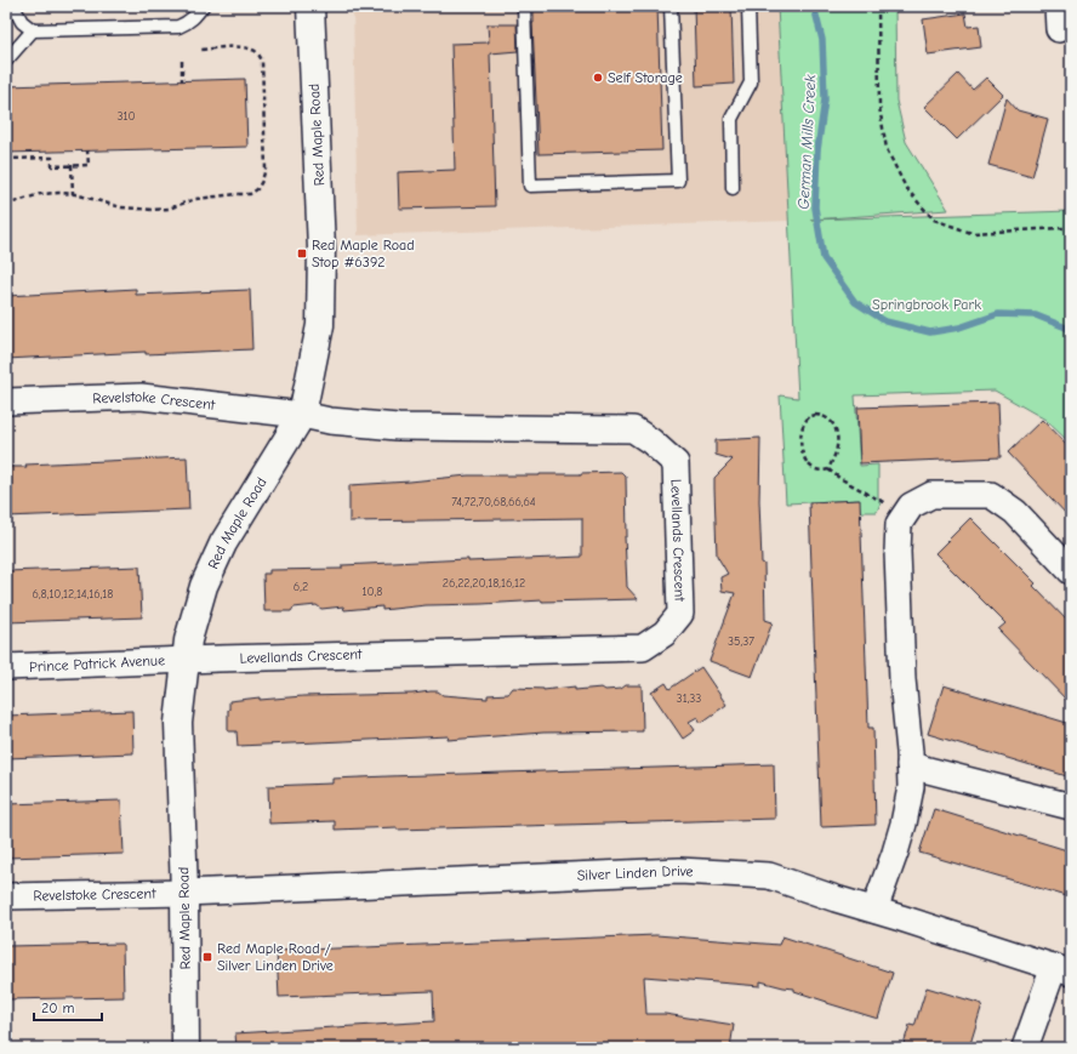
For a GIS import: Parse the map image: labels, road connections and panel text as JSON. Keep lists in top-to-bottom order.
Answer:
{
  "streets": {
    "street": [
      "Red Maple Road",
      "Revelstoke Crescent",
      "Levellands Crescent",
      "Prince Patrick Avenue",
      "Silver Linden Drive"
    ]
  },
  "crossings": [
    ["Red Maple Road", "Revelstoke Crescent"],
    ["Red Maple Road", "Levellands Crescent"],
    ["Red Maple Road", "Prince Patrick Avenue"],
    ["Red Maple Road", "Silver Linden Drive"],
    ["Revelstoke Crescent", "Levellands Crescent"],
    ["Revelstoke Crescent", "Silver Linden Drive"],
    ["Levellands Crescent", "Prince Patrick Avenue"]
  ],
  "water": ["German Mills Creek"],
  "parks": ["Springbrook Park"],
  "places": {
    "other": ["Self Storage"],
    "transit": ["Red Maple Road Stop #6392", "Red Maple Road / Silver Linden Drive"]
  },
  "house_numbers": [
    "310",
    "74,72,70,68,66,64",
    "26,22,20,18,16,12",
    "6,2",
    "10,8",
    "6,8,10,12,14,16,18",
    "35,37",
    "31,33"
  ],
  "scale_bar": "20 m"
}
